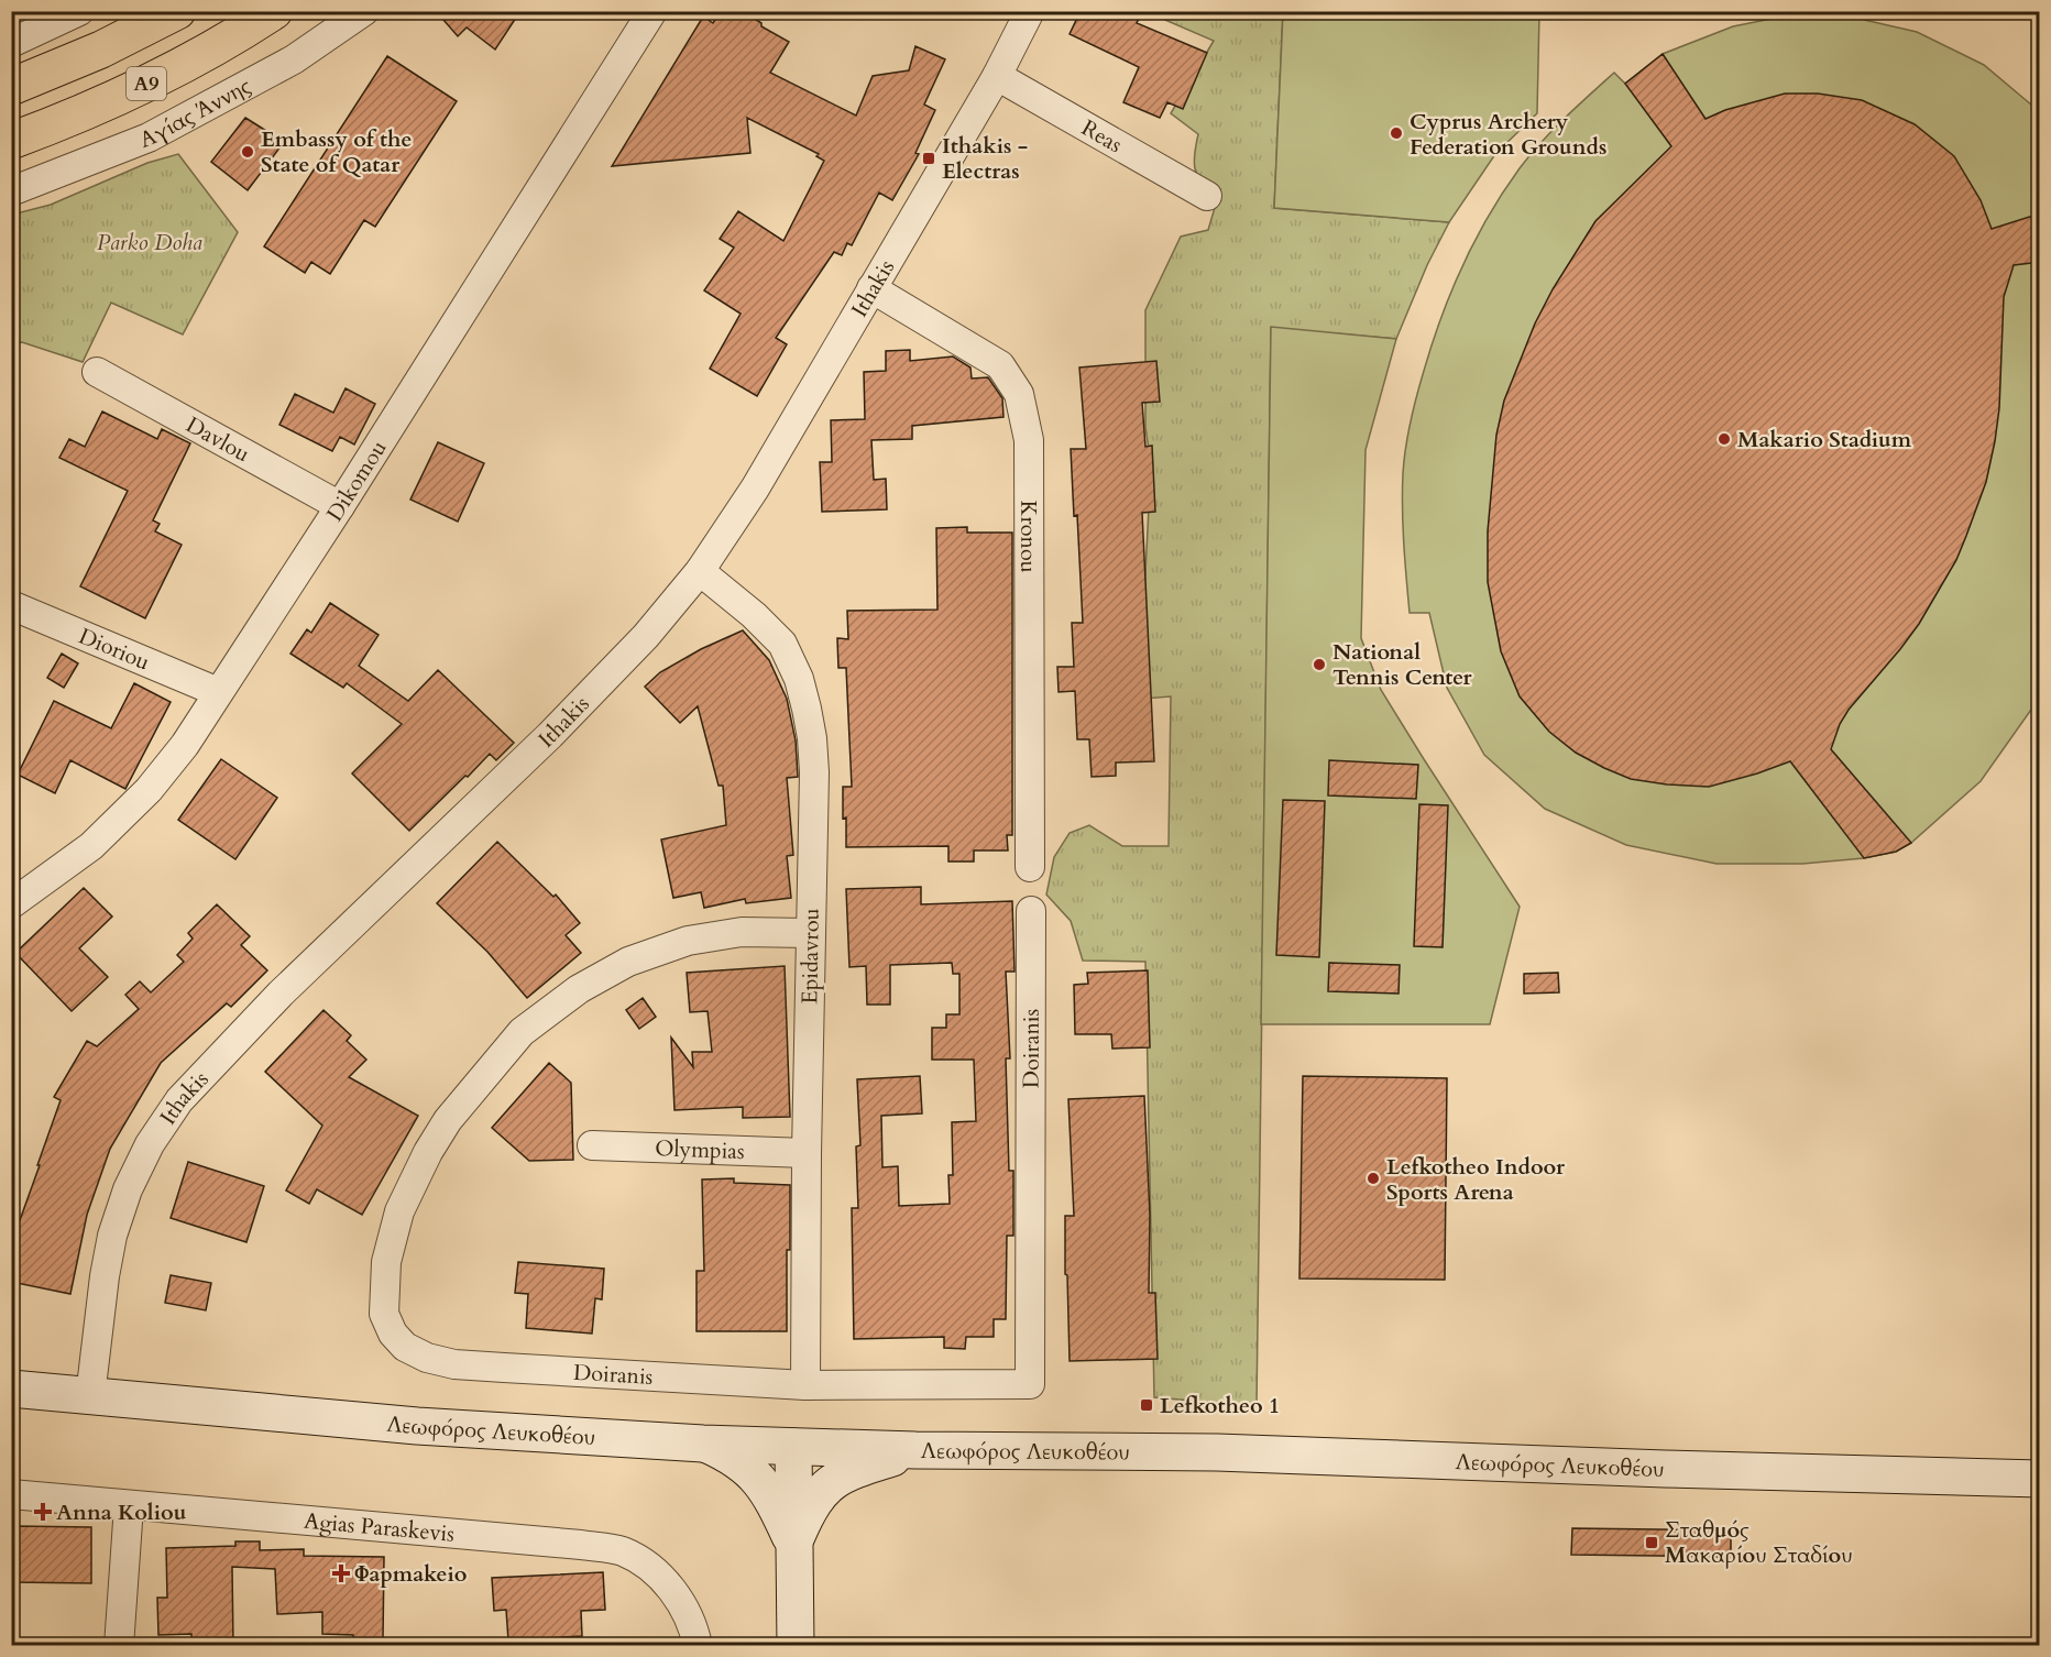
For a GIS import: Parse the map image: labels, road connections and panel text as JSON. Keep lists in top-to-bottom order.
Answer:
{
  "streets": {
    "highway": ["A9"],
    "main road": ["Λεωφόρος Λευκοθέου"],
    "street": [
      "Αγίας Άννης",
      "Reas",
      "Ithakis",
      "Davlou",
      "Dikomou",
      "Kronou",
      "Dioriou",
      "Epidavrou",
      "Doiranis",
      "Olympias",
      "Agias Paraskevis"
    ]
  },
  "crossings": [
    ["Reas", "Ithakis"],
    ["Ithakis", "Kronou"],
    ["Ithakis", "Epidavrou"],
    ["Ithakis", "Λεωφόρος Λευκοθέου"],
    ["Davlou", "Dikomou"],
    ["Dikomou", "Dioriou"],
    ["Epidavrou", "Doiranis"],
    ["Epidavrou", "Olympias"]
  ],
  "parks": ["Parko Doha"],
  "places": {
    "other": [
      "Cyprus Archery Federation Grounds",
      "Embassy of the State of Qatar",
      "Makario Stadium",
      "National Tennis Center",
      "Lefkotheo Indoor Sports Arena"
    ],
    "transit": ["Ithakis - Electras", "Lefkotheo 1", "Σταθμός Μακαρίου Σταδίου"],
    "health": ["Anna Koliou", "Φapmakeio"]
  }
}
